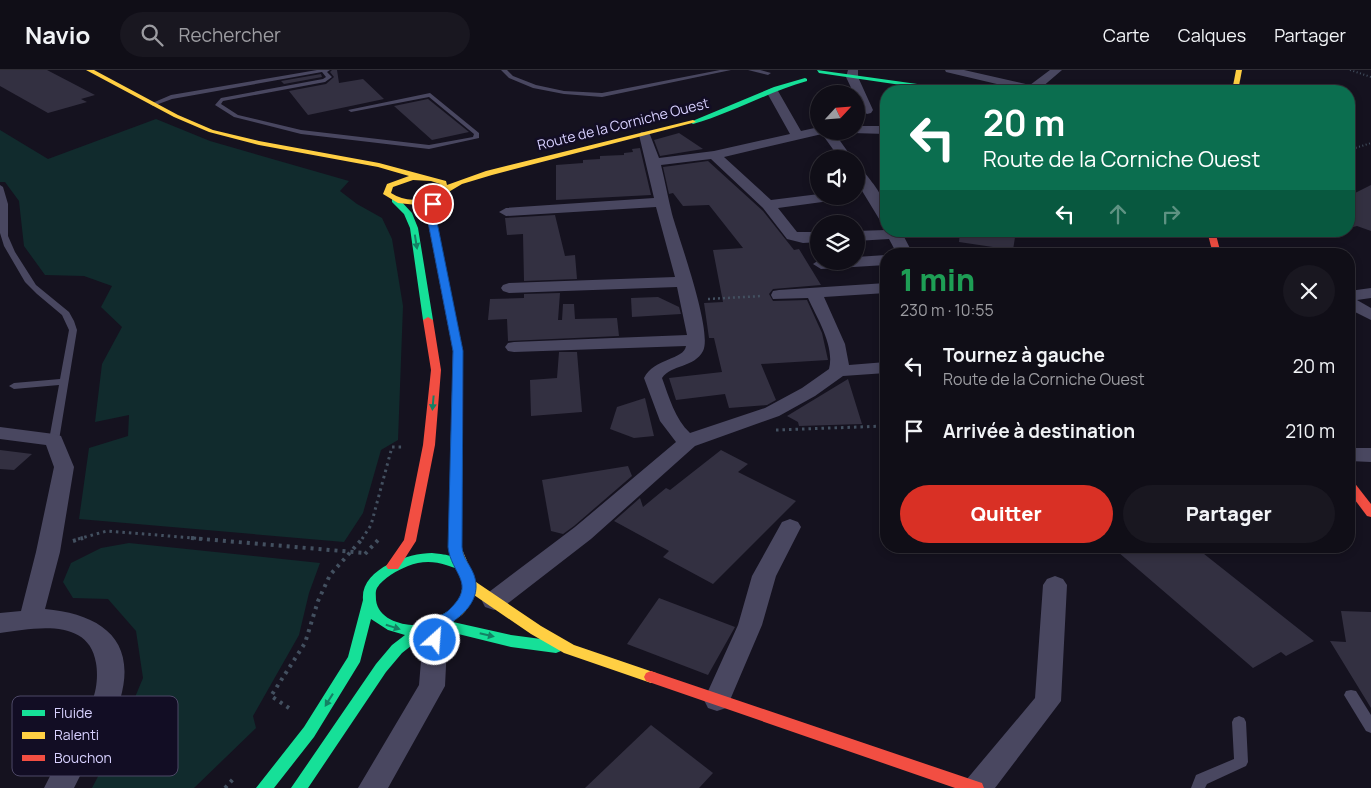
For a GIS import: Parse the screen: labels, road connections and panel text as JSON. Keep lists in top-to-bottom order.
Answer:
{
  "streets": {
    "main road": ["Route de la Corniche Ouest"]
  },
  "legend": ["Fluide", "Ralenti", "Bouchon"],
  "north": "top right",
  "page": {
    "header": "Navio",
    "search": "Rechercher",
    "nav": ["Carte", "Calques", "Partager"],
    "turn": ["20 m", "Route de la Corniche Ouest"],
    "heading": ["1 min", "230 m · 10:55"],
    "list": [
      {
        "name": "Tournez à gauche",
        "note": "Route de la Corniche Ouest",
        "value": "20 m"
      },
      {
        "name": "Arrivée à destination",
        "value": "210 m"
      }
    ],
    "buttons": ["Quitter", "Partager"]
  }
}
